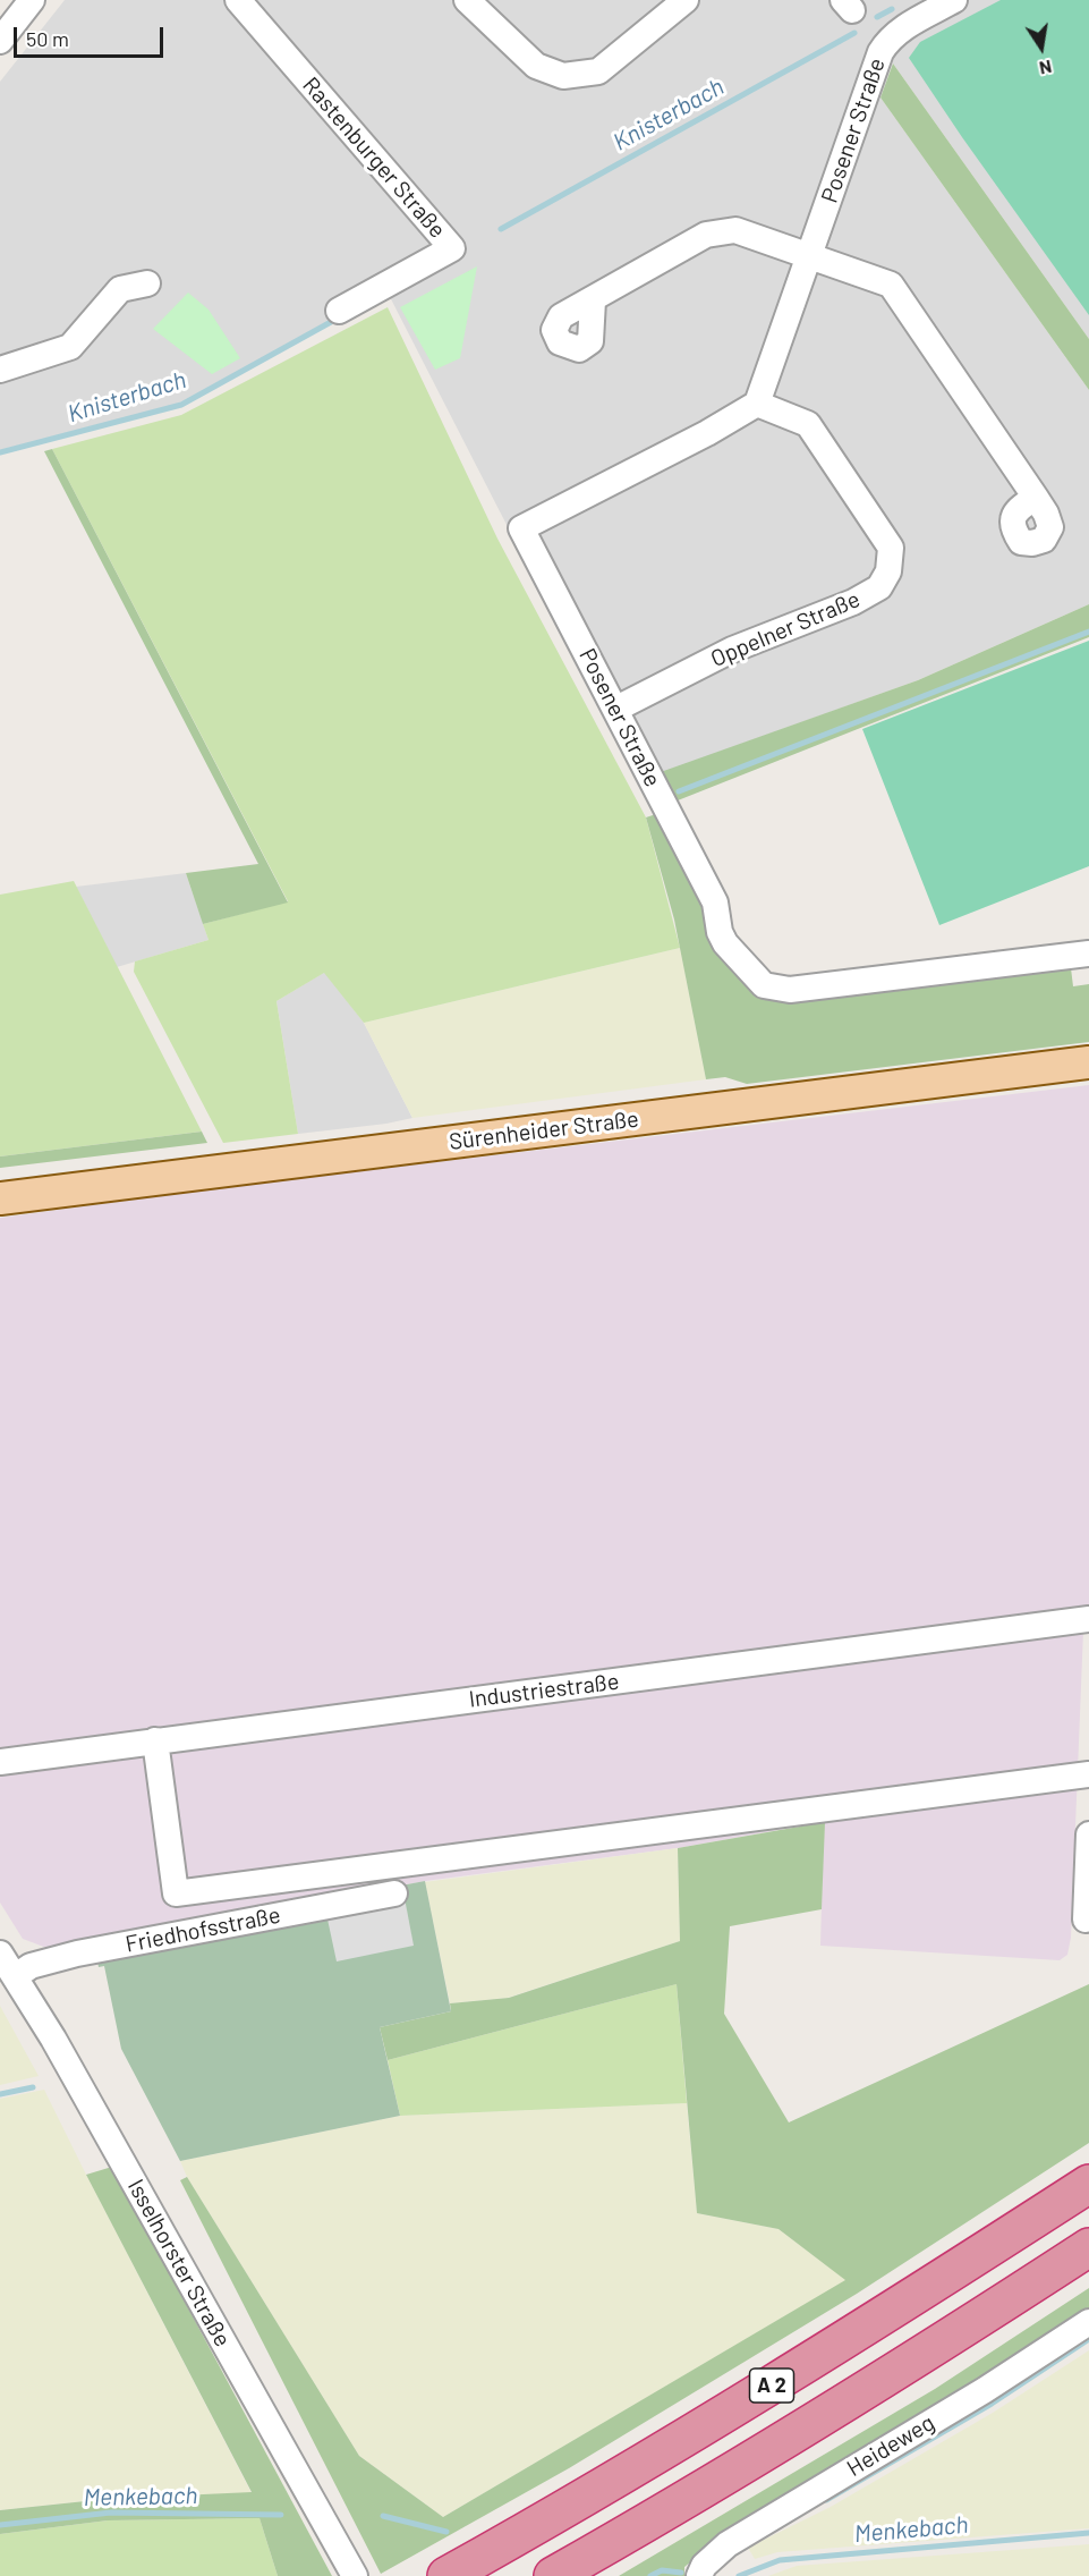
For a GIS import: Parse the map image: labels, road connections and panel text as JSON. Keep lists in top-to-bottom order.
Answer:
{
  "streets": {
    "highway": ["A 2"],
    "main road": ["Sürenheider Straße"],
    "street": [
      "Posener Straße",
      "Rastenburger Straße",
      "Oppelner Straße",
      "Industriestraße",
      "Friedhofsstraße",
      "Isselhorster Straße",
      "Heideweg"
    ]
  },
  "crossings": [
    ["Posener Straße", "Oppelner Straße"],
    ["Friedhofsstraße", "Isselhorster Straße"]
  ],
  "water": ["Knisterbach", "Menkebach"],
  "scale_bar": "50 m",
  "north": "bottom"
}
